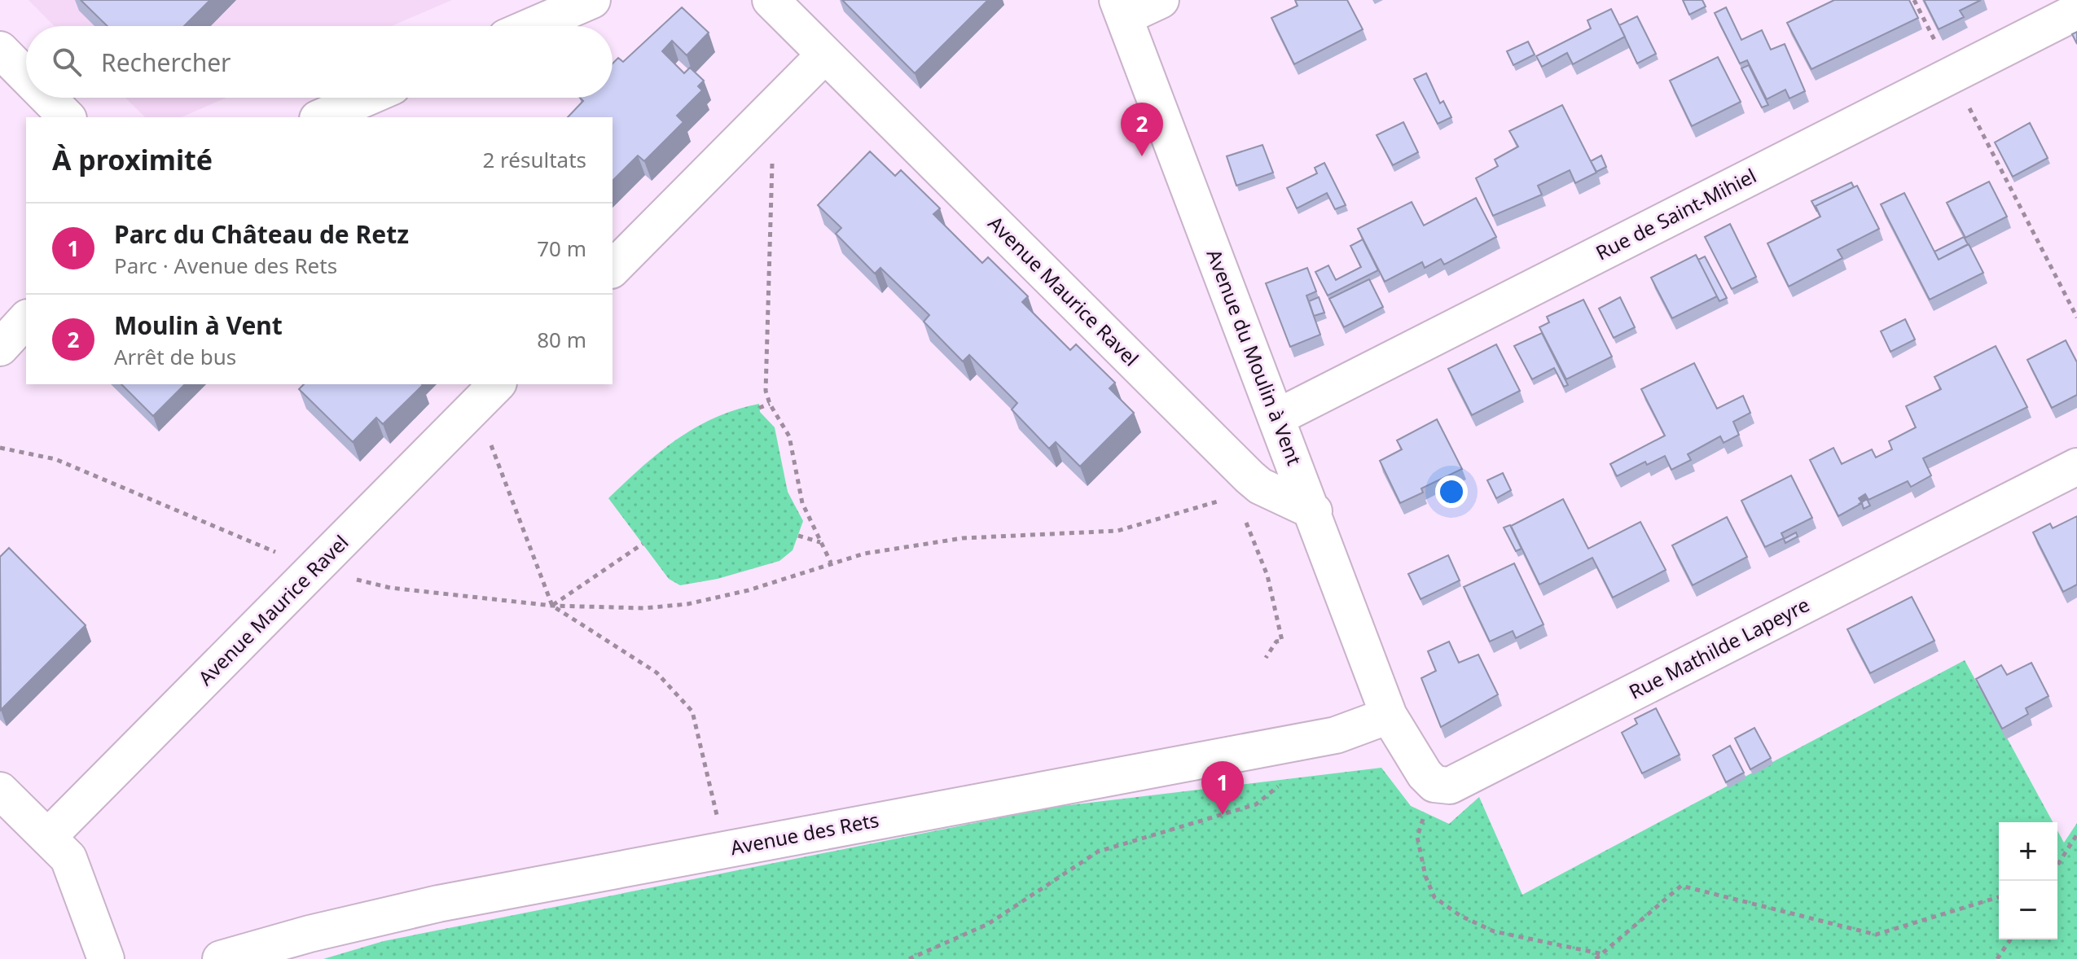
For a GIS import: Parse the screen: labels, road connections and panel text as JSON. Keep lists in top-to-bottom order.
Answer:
{
  "streets": {
    "street": [
      "Rue de Saint-Mihiel",
      "Avenue Maurice Ravel",
      "Avenue du Moulin à Vent",
      "Rue Mathilde Lapeyre",
      "Avenue des Rets"
    ]
  },
  "crossings": [
    ["Rue de Saint-Mihiel", "Avenue du Moulin à Vent"],
    ["Avenue Maurice Ravel", "Avenue du Moulin à Vent"],
    ["Avenue du Moulin à Vent", "Avenue des Rets"]
  ],
  "page": {
    "search": "Rechercher",
    "pins": ["2", "1"],
    "heading": ["À proximité", "2 résultats"],
    "list": [
      {
        "mark": "1",
        "name": "Parc du Château de Retz",
        "note": "Parc · Avenue des Rets",
        "value": "70 m"
      },
      {
        "mark": "2",
        "name": "Moulin à Vent",
        "note": "Arrêt de bus",
        "value": "80 m"
      }
    ],
    "map_buttons": ["+", "−"]
  }
}
